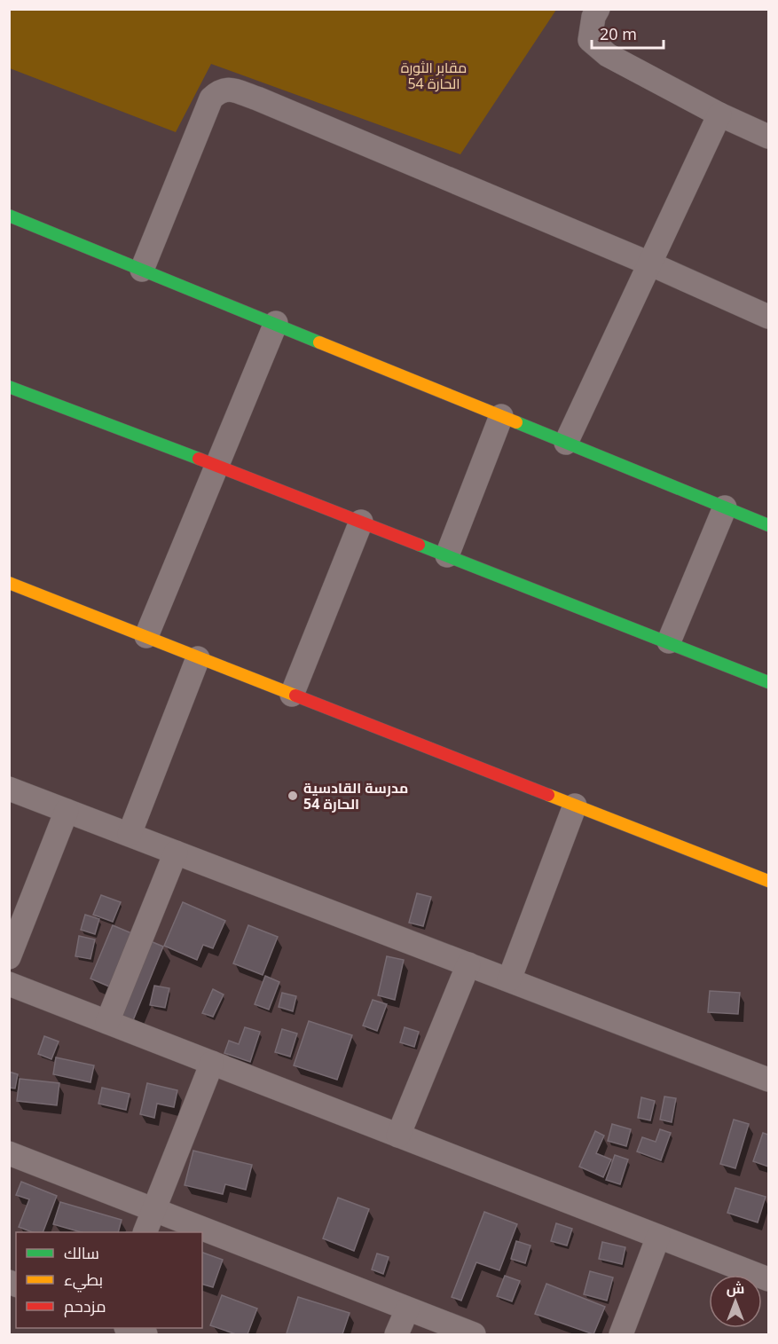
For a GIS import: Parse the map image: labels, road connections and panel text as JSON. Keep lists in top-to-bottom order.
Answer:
{
  "parks": ["مقابر الثورة الحارة 54"],
  "places": ["مدرسة القادسية الحارة 54"],
  "legend": ["سالك", "بطيء", "مزدحم"],
  "scale_bar": "20 m",
  "north": "top"
}
